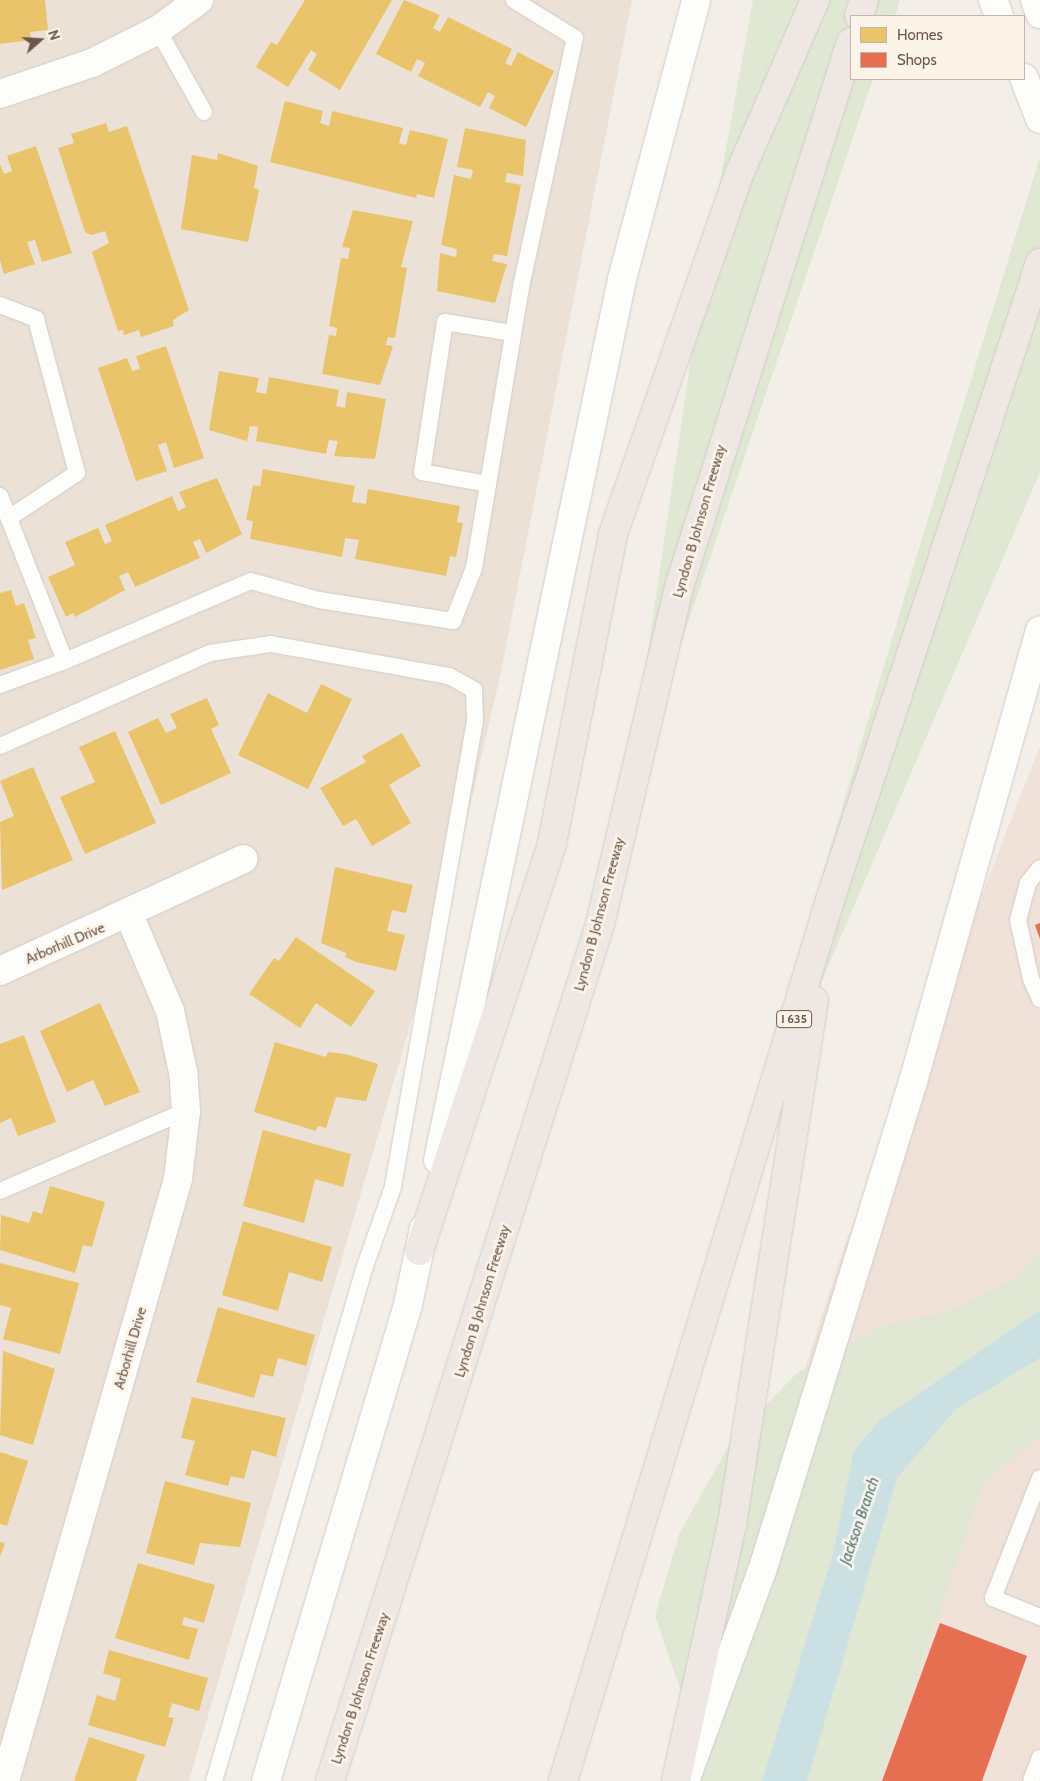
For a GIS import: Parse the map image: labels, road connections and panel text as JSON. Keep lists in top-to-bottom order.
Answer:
{
  "streets": {
    "highway": ["Lyndon B Johnson Freeway", "I 635"],
    "main road": ["Arborhill Drive"]
  },
  "water": ["Jackson Branch"],
  "legend": ["Homes", "Shops"],
  "north": "right"
}
